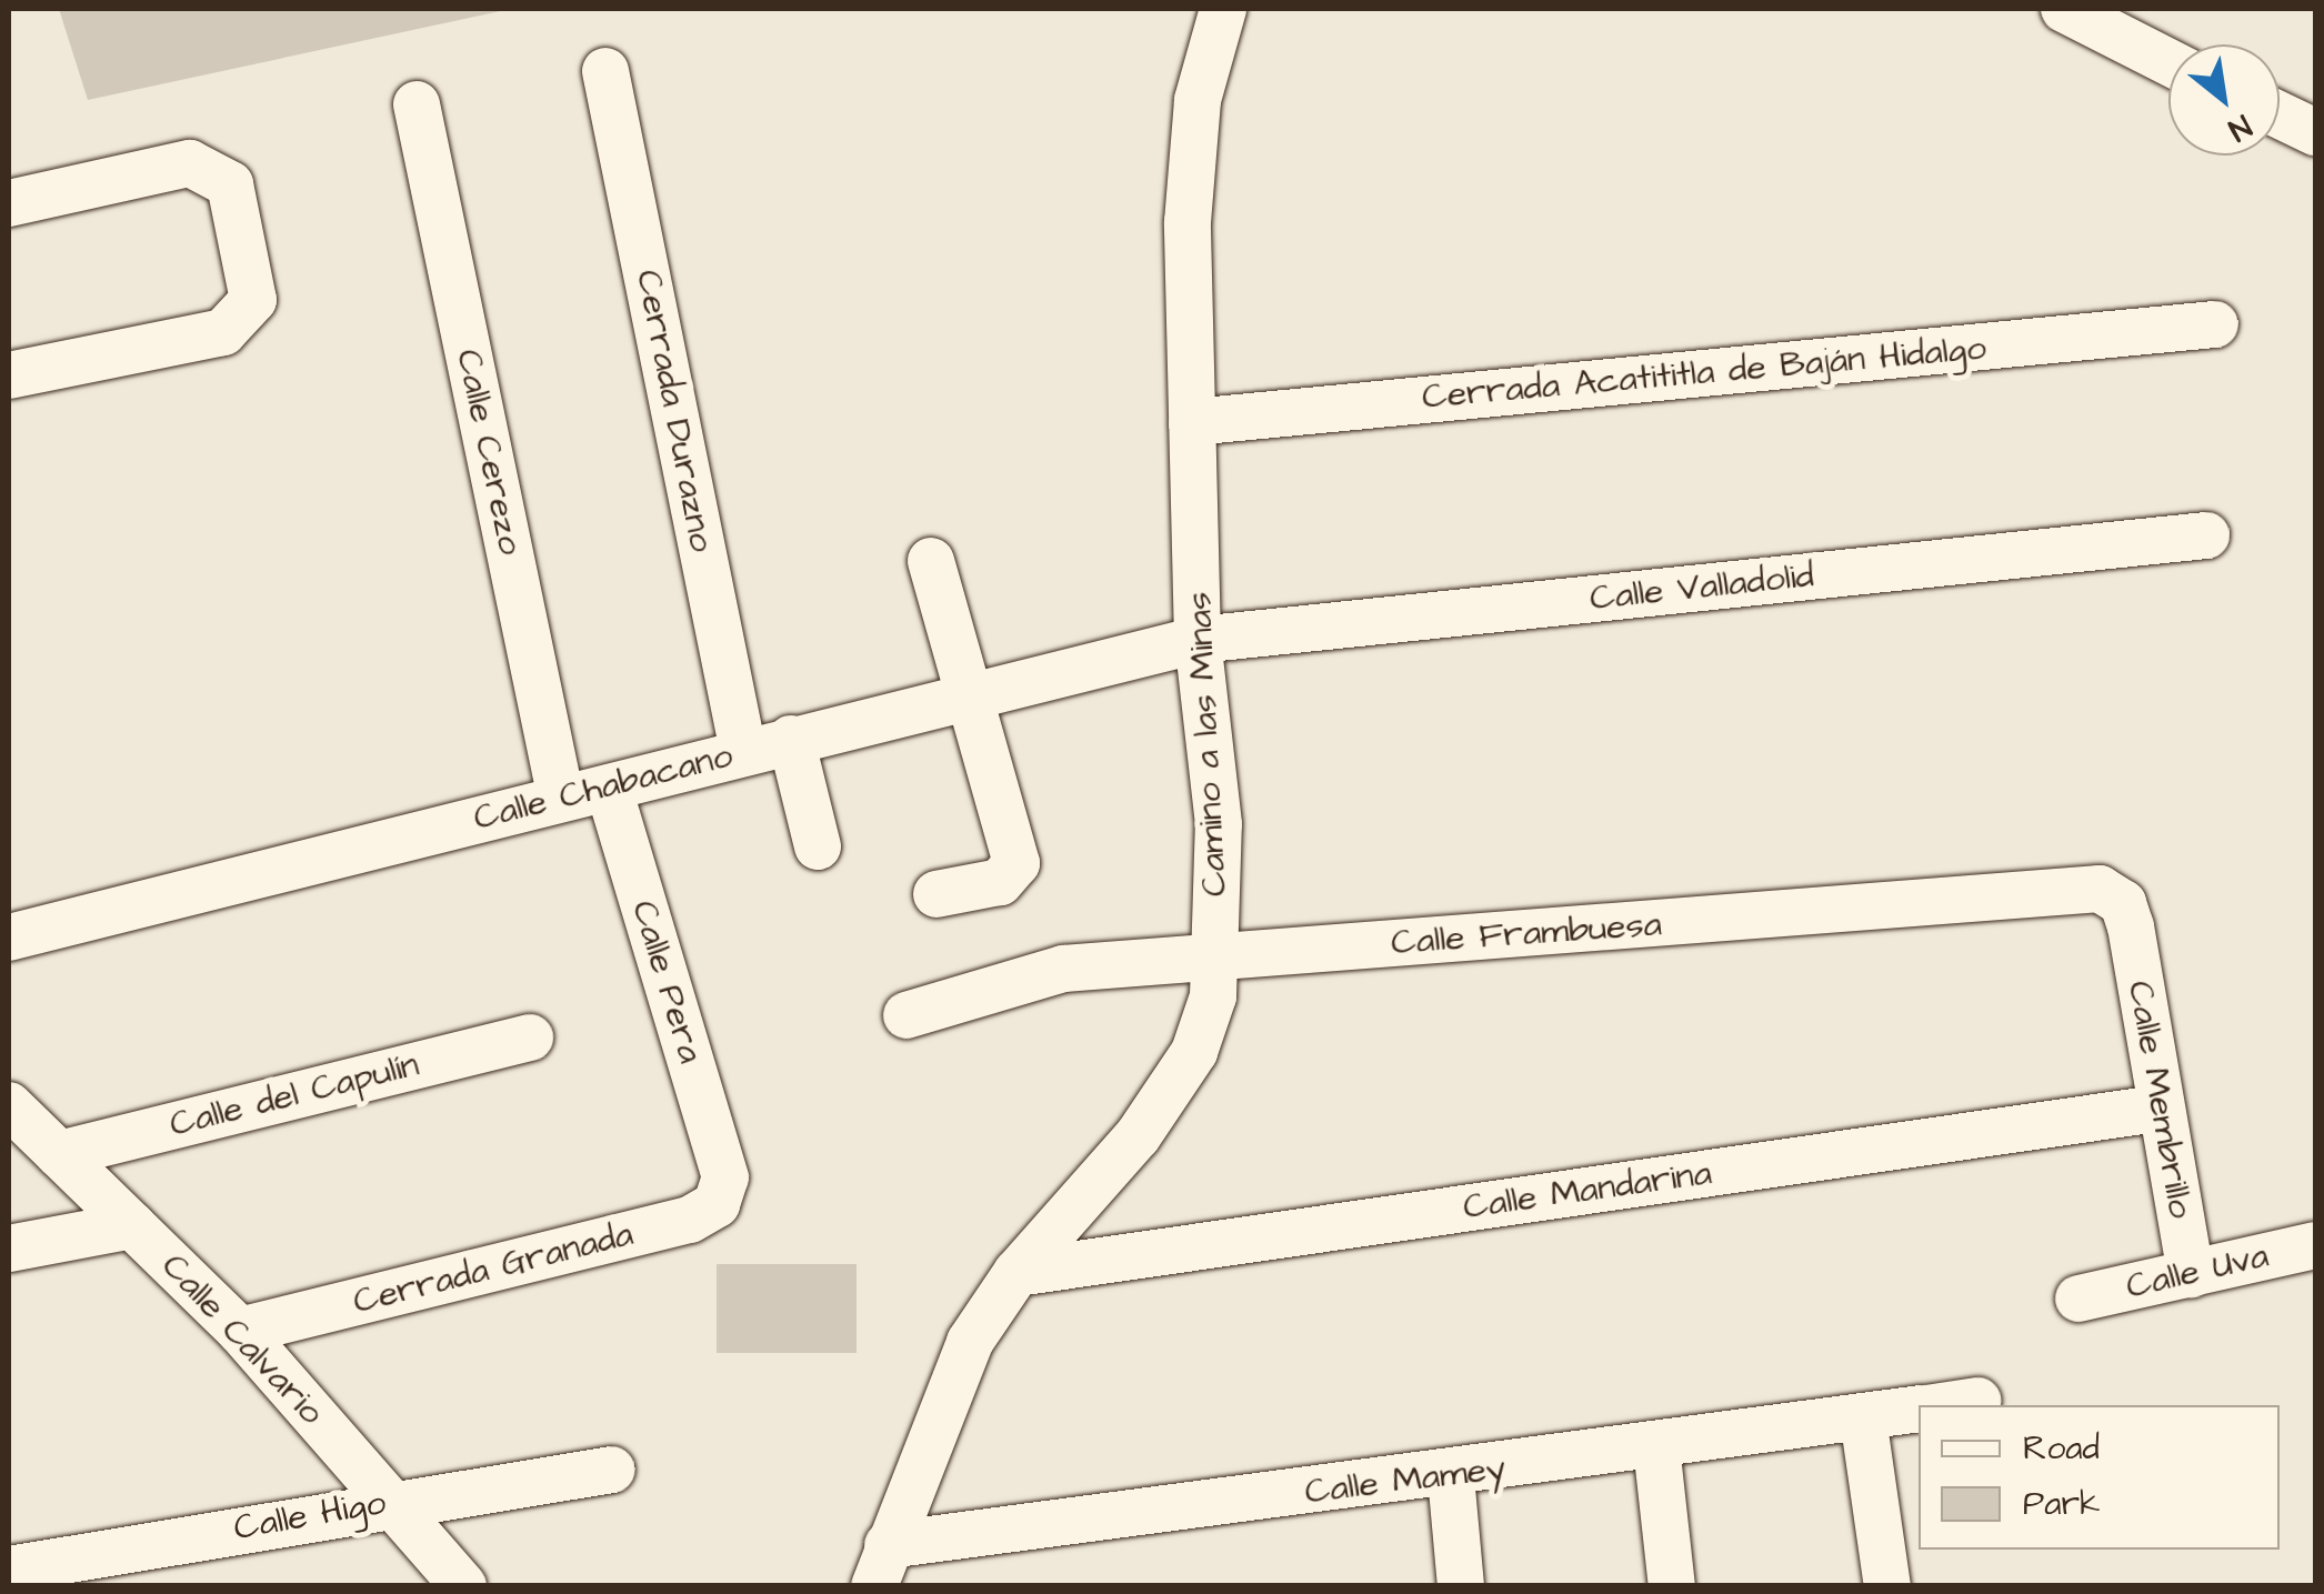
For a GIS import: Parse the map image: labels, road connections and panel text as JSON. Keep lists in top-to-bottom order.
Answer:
{
  "streets": {
    "street": [
      "Cerrada Acatititla de Baján Hidalgo",
      "Cerrada Durazno",
      "Calle Cerezo",
      "Calle Valladolid",
      "Camino a las Minas",
      "Calle Chabacano",
      "Calle Frambuesa",
      "Calle Pera",
      "Calle del Capulín",
      "Calle Membrillo",
      "Calle Mandarina",
      "Cerrada Granada",
      "Calle Uva",
      "Calle Calvario",
      "Calle Mamey",
      "Calle Higo"
    ]
  },
  "crossings": [
    ["Cerrada Acatititla de Baján Hidalgo", "Camino a las Minas"],
    ["Cerrada Durazno", "Calle Chabacano"],
    ["Calle Cerezo", "Calle Chabacano"],
    ["Calle Valladolid", "Camino a las Minas"],
    ["Calle Valladolid", "Calle Chabacano"],
    ["Camino a las Minas", "Calle Chabacano"],
    ["Camino a las Minas", "Calle Frambuesa"],
    ["Camino a las Minas", "Calle Mandarina"],
    ["Camino a las Minas", "Calle Mamey"],
    ["Calle Chabacano", "Calle Pera"],
    ["Calle Frambuesa", "Calle Membrillo"],
    ["Calle Pera", "Cerrada Granada"],
    ["Calle del Capulín", "Calle Calvario"],
    ["Calle Membrillo", "Calle Mandarina"],
    ["Calle Membrillo", "Calle Uva"],
    ["Cerrada Granada", "Calle Calvario"],
    ["Calle Calvario", "Calle Higo"]
  ],
  "legend": ["Road", "Park"],
  "north": "bottom right"
}
